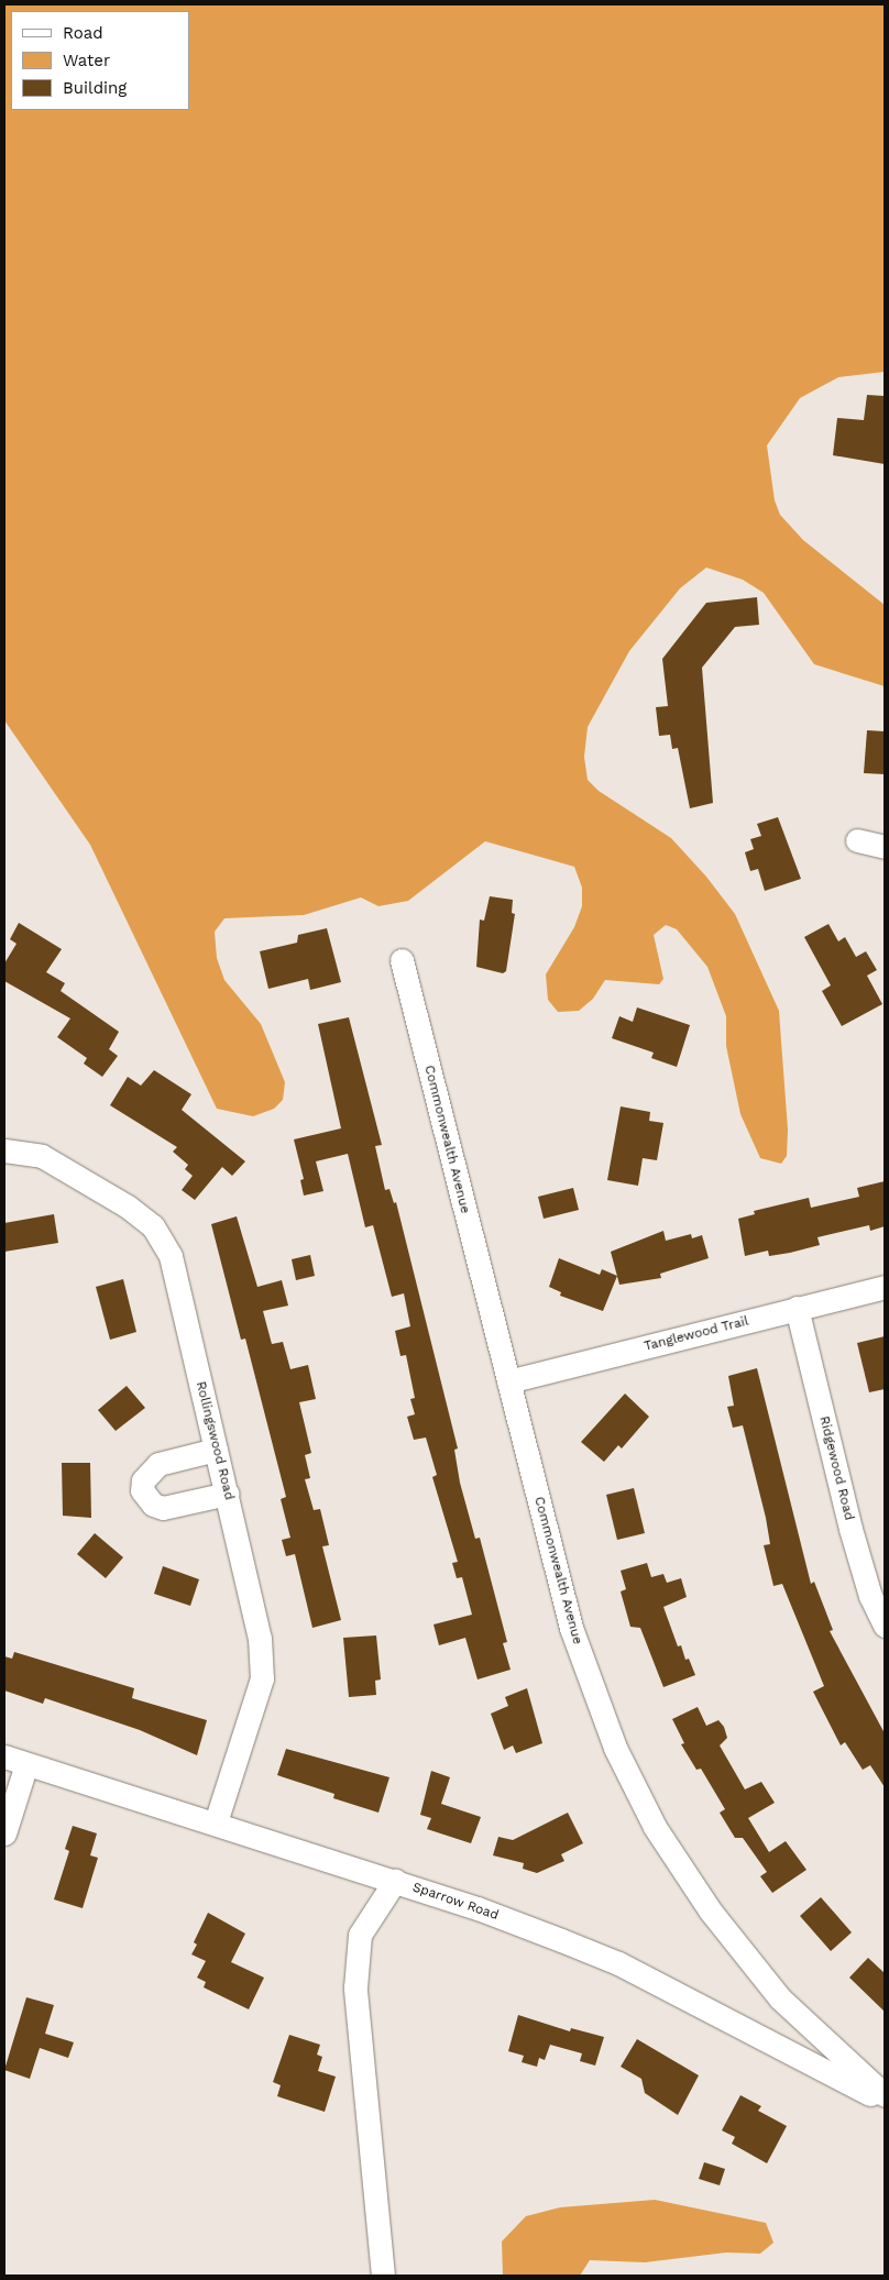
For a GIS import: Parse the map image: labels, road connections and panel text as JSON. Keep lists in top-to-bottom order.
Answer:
{
  "streets": {
    "street": [
      "Commonwealth Avenue",
      "Tanglewood Trail",
      "Rollingswood Road",
      "Ridgewood Road",
      "Sparrow Road"
    ]
  },
  "crossings": [
    ["Commonwealth Avenue", "Tanglewood Trail"],
    ["Tanglewood Trail", "Ridgewood Road"],
    ["Rollingswood Road", "Sparrow Road"]
  ],
  "legend": ["Road", "Water", "Building"]
}
